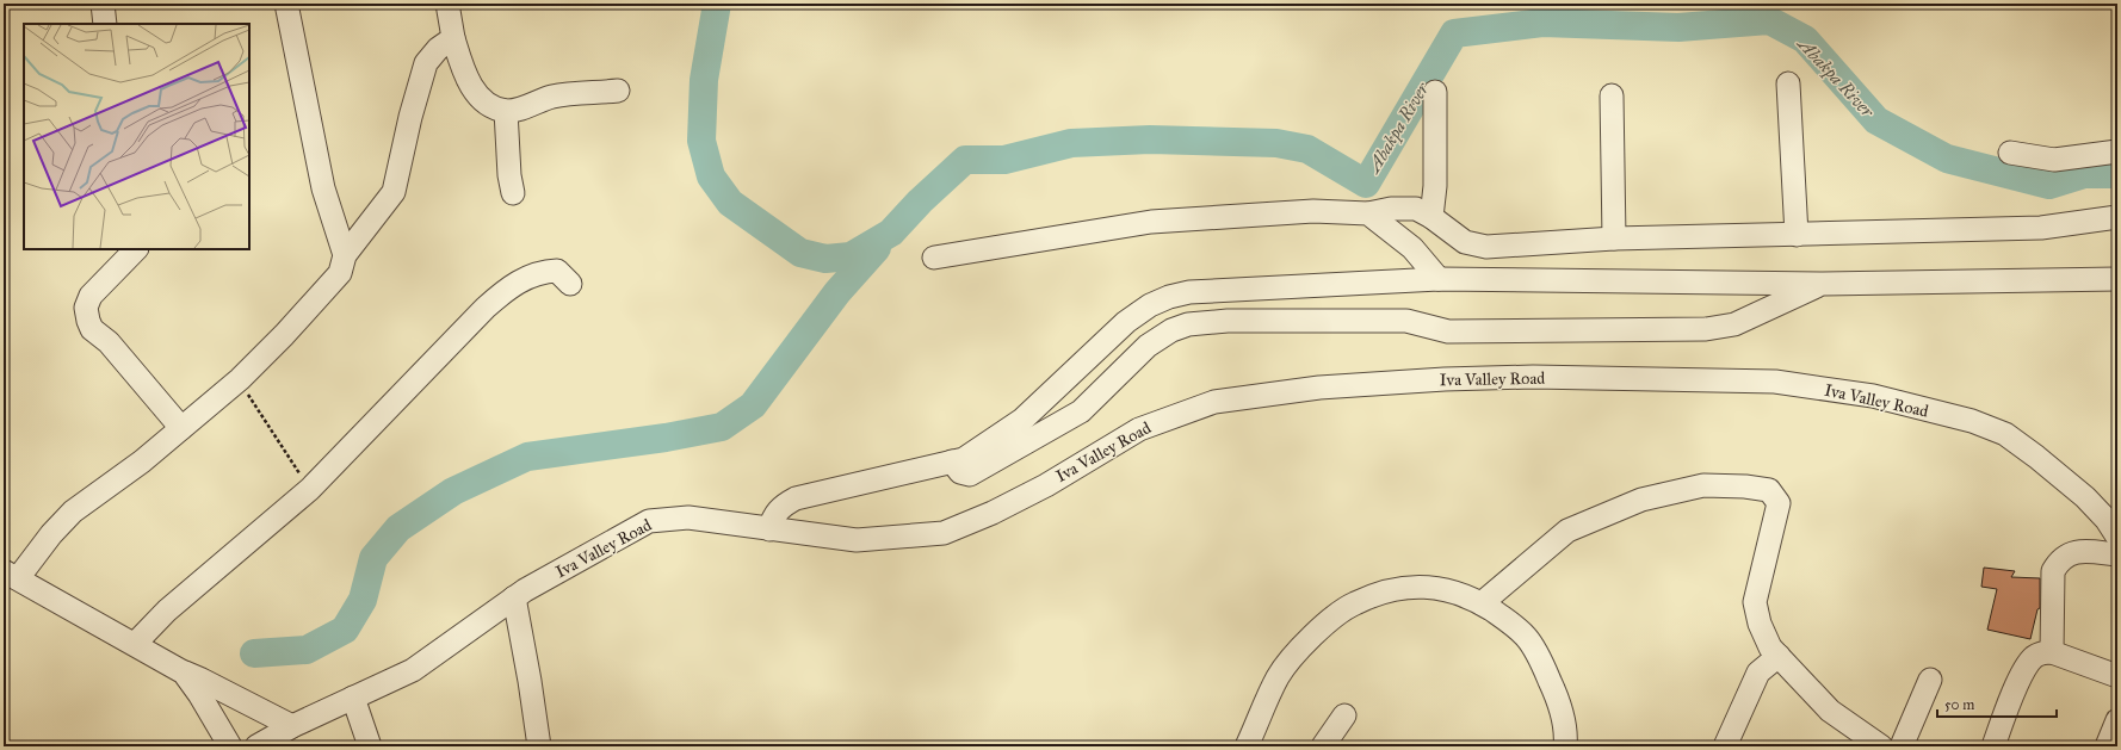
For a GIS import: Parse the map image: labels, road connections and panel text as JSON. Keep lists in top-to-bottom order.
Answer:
{
  "streets": {
    "street": ["Iva Valley Road"]
  },
  "water": ["Abakpa River"],
  "scale_bar": "50 m"
}
